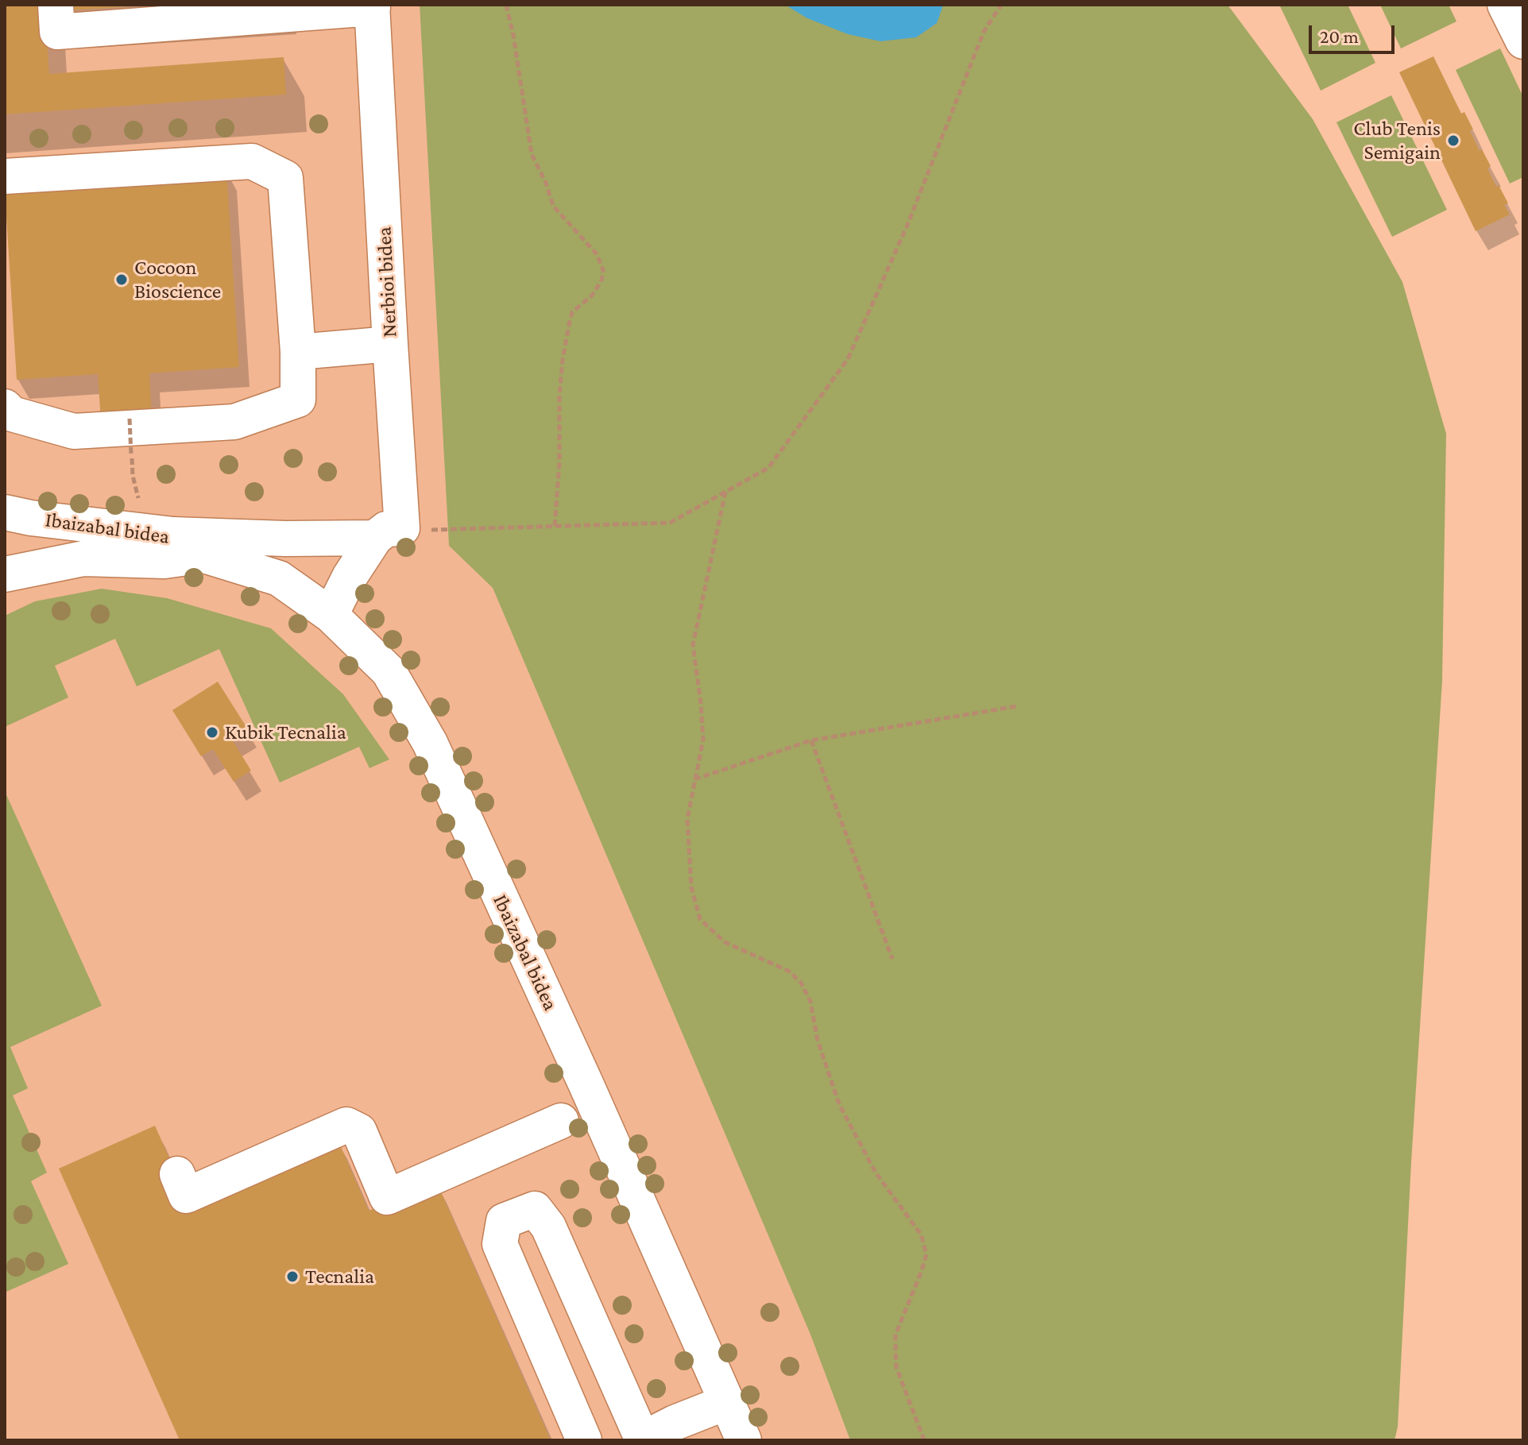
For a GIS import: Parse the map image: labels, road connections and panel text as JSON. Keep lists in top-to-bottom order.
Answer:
{
  "streets": {
    "street": ["Nerbioi bidea", "Ibaizabal bidea"]
  },
  "places": [
    "Club Tenis Semigain",
    "Cocoon Bioscience",
    "Kubik Tecnalia",
    "Tecnalia"
  ],
  "scale_bar": "20 m"
}
